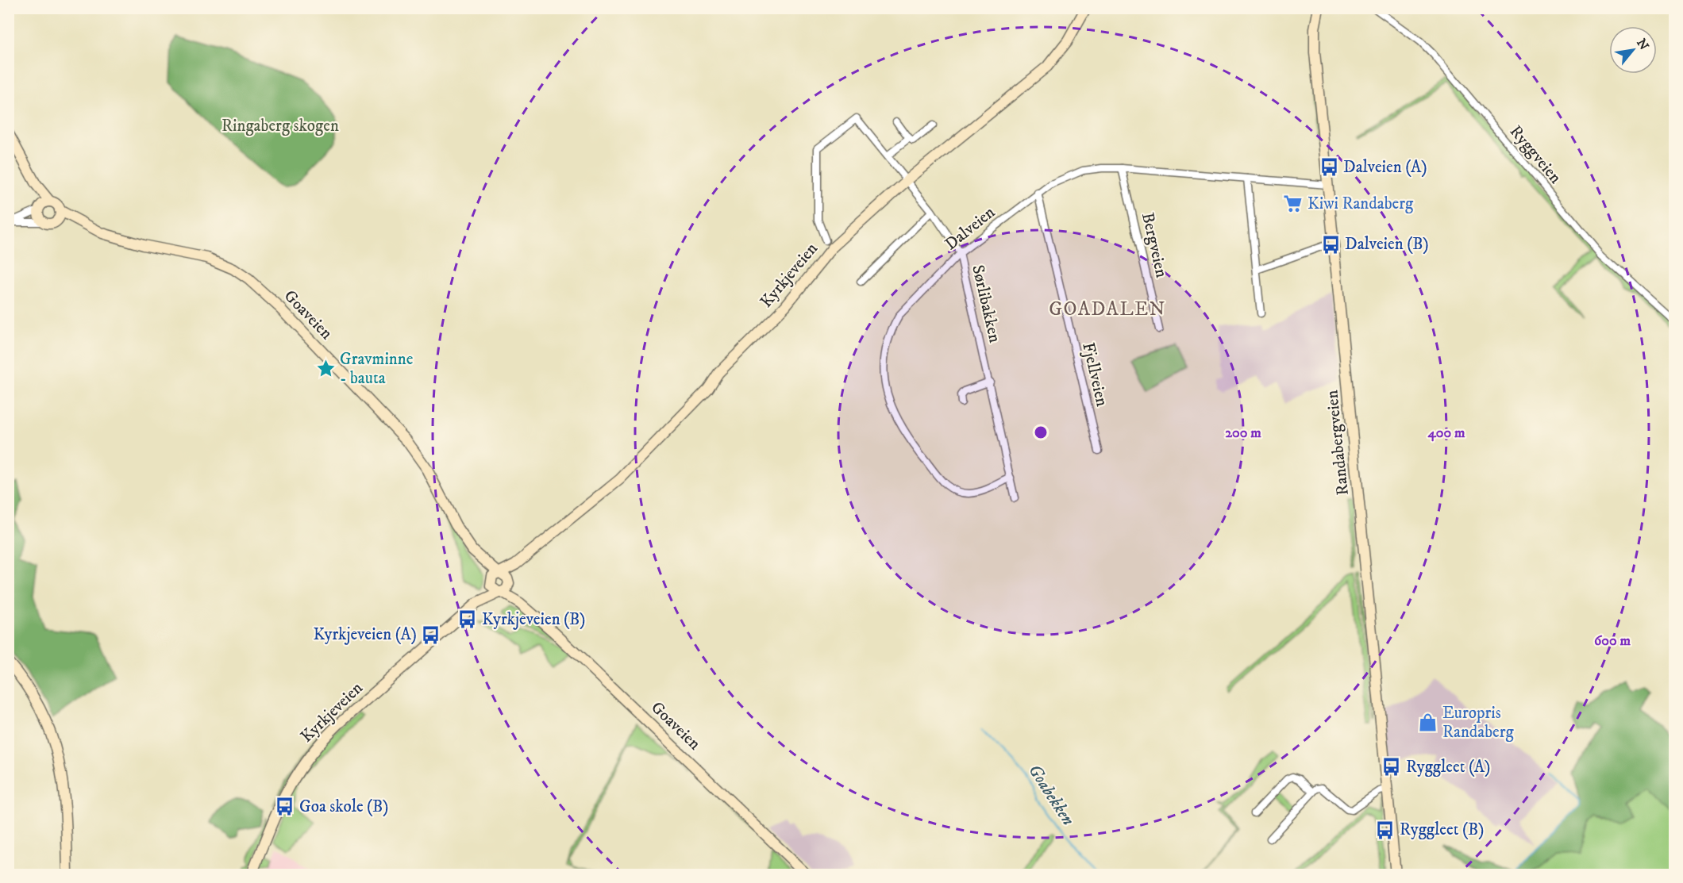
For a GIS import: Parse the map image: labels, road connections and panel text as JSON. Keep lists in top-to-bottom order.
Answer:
{
  "streets": {
    "main road": ["Kyrkjeveien", "Goaveien", "Randabergveien"],
    "street": [
      "Ryggveien",
      "Dalveien",
      "Bergveien",
      "Sørlibakken",
      "Fjellveien"
    ]
  },
  "crossings": [
    ["Dalveien", "Bergveien"],
    ["Dalveien", "Sørlibakken"],
    ["Dalveien", "Fjellveien"],
    ["Dalveien", "Randabergveien"],
    ["Kyrkjeveien", "Sørlibakken"],
    ["Kyrkjeveien", "Goaveien"]
  ],
  "districts": ["GOADALEN"],
  "water": ["Goabekken"],
  "parks": ["Ringaberg skogen"],
  "places": {
    "bus stop": [
      "Dalveien (A)",
      "Dalveien (B)",
      "Kyrkjeveien (B)",
      "Kyrkjeveien (A)",
      "Ryggleet (A)",
      "Goa skole (B)",
      "Ryggleet (B)"
    ],
    "supermarket": ["Kiwi Randaberg"],
    "place": ["Gravminne - bauta"],
    "shop": ["Europris Randaberg"]
  },
  "north": "top right",
  "rings": ["200 m", "400 m", "600 m"]
}
